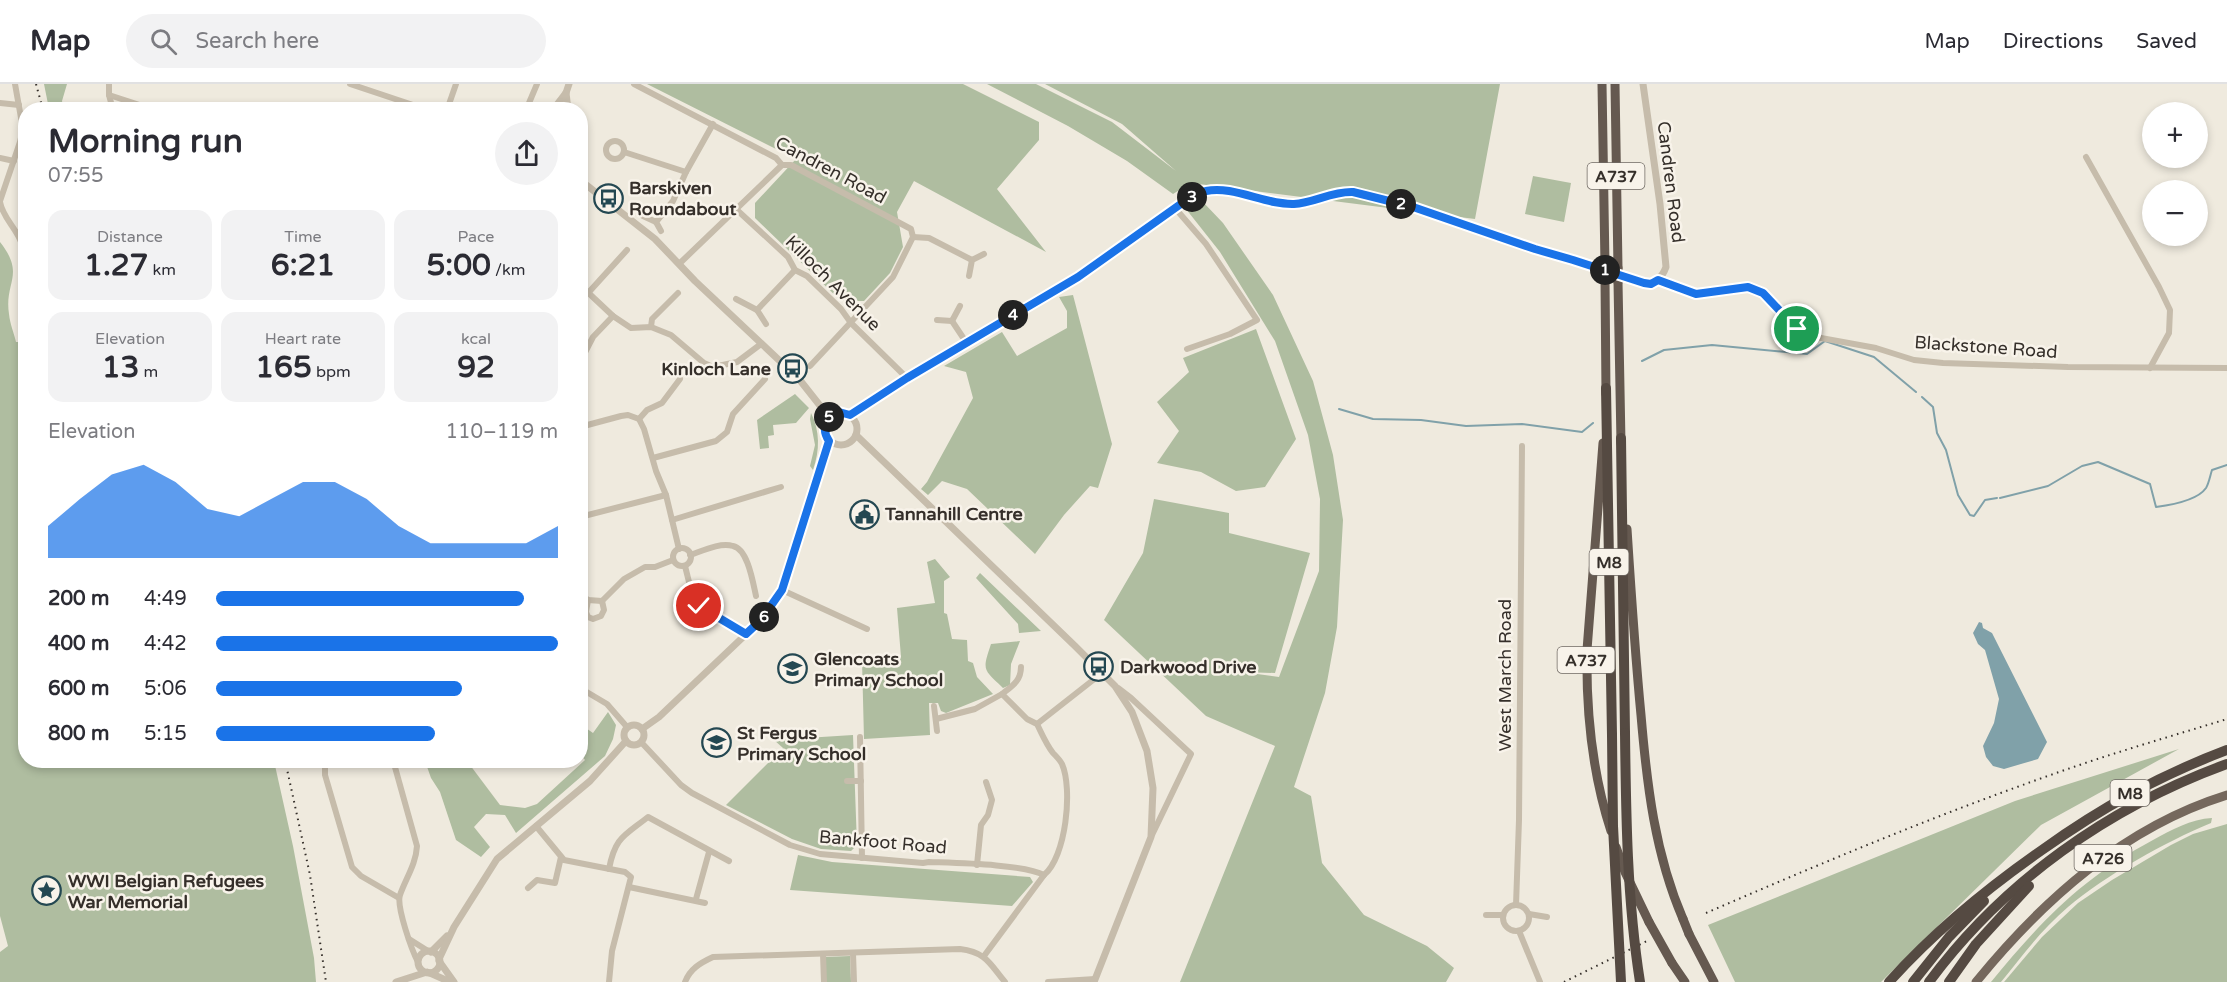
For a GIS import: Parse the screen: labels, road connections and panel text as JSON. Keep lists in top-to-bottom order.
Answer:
{
  "streets": {
    "highway": ["A737", "M8"],
    "main road": ["A726"],
    "street": [
      "Candren Road",
      "Killoch Avenue",
      "Blackstone Road",
      "West March Road",
      "Bankfoot Road"
    ]
  },
  "crossings": [
    ["Candren Road", "Blackstone Road"],
    ["A737", "M8"]
  ],
  "places": {
    "bus stop": ["Barskiven Roundabout", "Kinloch Lane", "Darkwood Drive"],
    "public building": ["Tannahill Centre"],
    "school or university": ["Glencoats Primary School", "St Fergus Primary School"],
    "place": ["WWI Belgian Refugees War Memorial"]
  },
  "page": {
    "header": "Map",
    "search": "Search here",
    "nav": ["Map", "Directions", "Saved"],
    "map_buttons": ["+", "−"],
    "heading": ["Morning run", "07:55"],
    "pins": [
      "3",
      "2",
      "1",
      "4",
      "5",
      "6"
    ],
    "stats": [
      ["Distance", "1.27 km"],
      ["Time", "6:21"],
      ["Pace", "5:00 /km"],
      ["Elevation", "13 m"],
      ["Heart rate", "165 bpm"],
      ["kcal", "92"]
    ],
    "chart": ["Elevation", "110–119 m"],
    "list": [
      {
        "name": "200 m",
        "note": "4:49"
      },
      {
        "name": "400 m",
        "note": "4:42"
      },
      {
        "name": "600 m",
        "note": "5:06"
      },
      {
        "name": "800 m",
        "note": "5:15"
      }
    ]
  }
}
